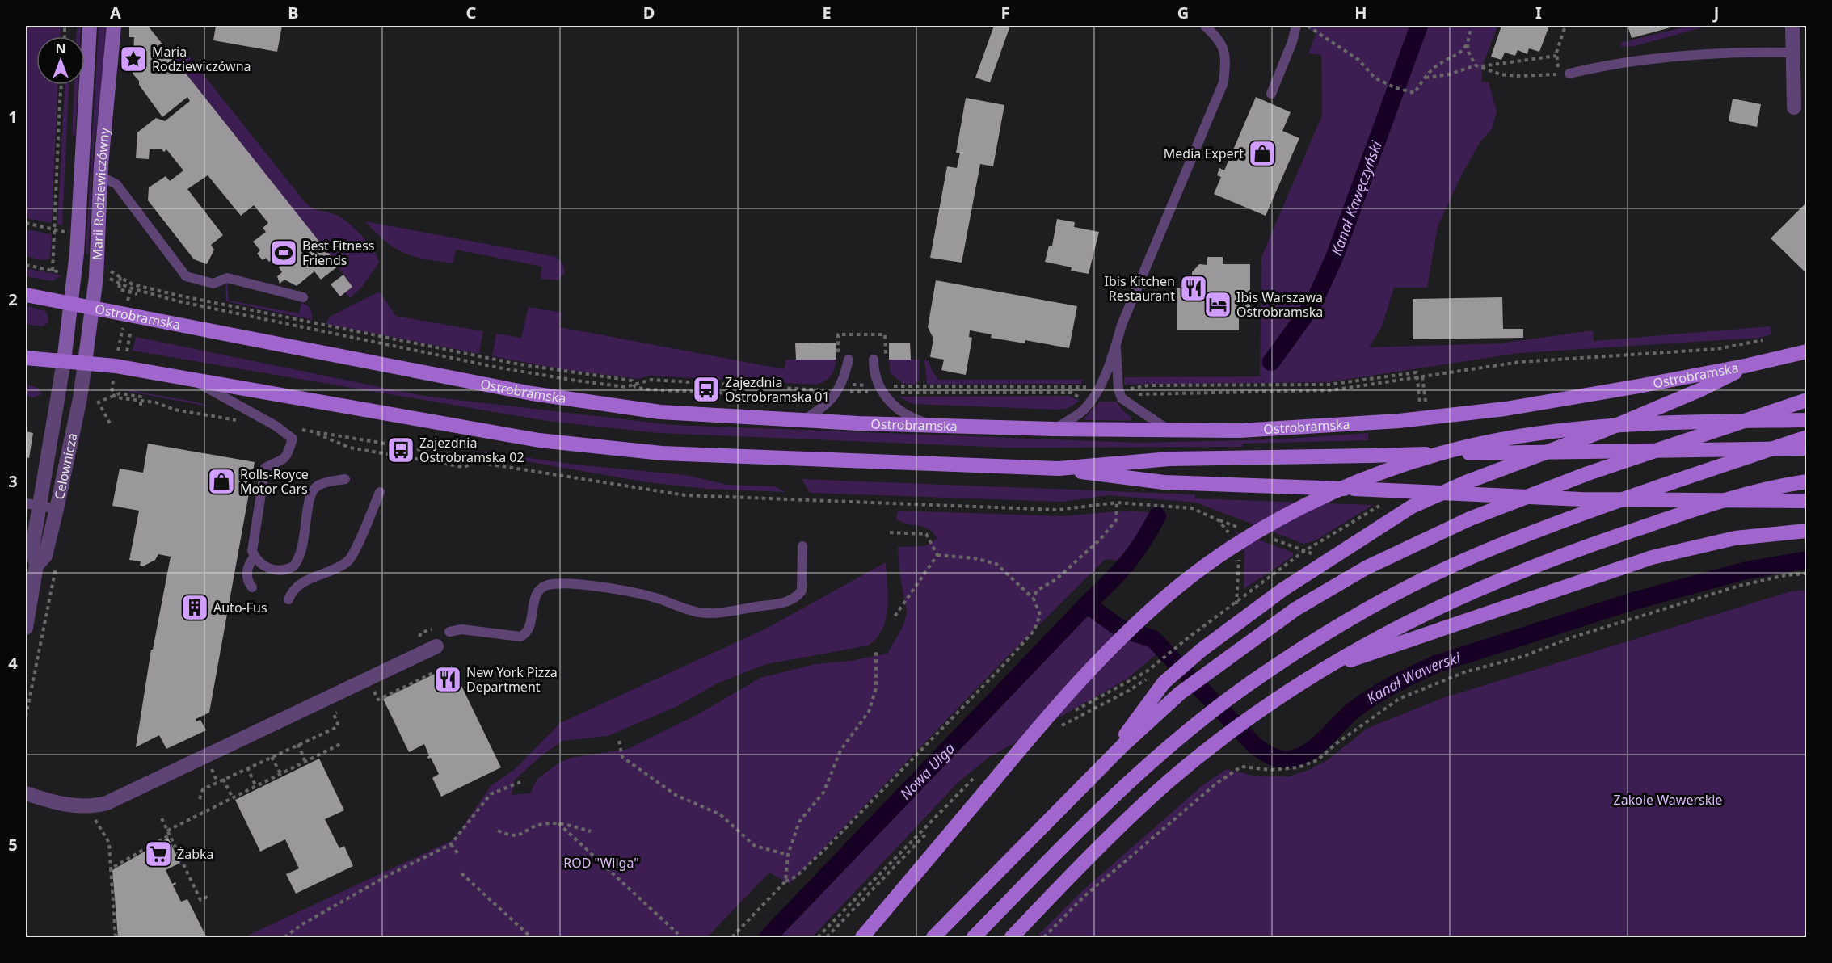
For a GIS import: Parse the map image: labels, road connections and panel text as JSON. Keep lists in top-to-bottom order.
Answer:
{
  "streets": {
    "main road": ["Ostrobramska"],
    "street": ["Marii Rodziewiczówny", "Celownicza"]
  },
  "crossings": [
    ["Marii Rodziewiczówny", "Ostrobramska"],
    ["Marii Rodziewiczówny", "Celownicza"]
  ],
  "water": ["Kanał Kawęczyński", "Kanał Wawerski", "Nowa Ulga"],
  "parks": ["Zakole Wawerskie", "ROD \"Wilga\""],
  "places": {
    "place": ["Maria Rodziewiczówna"],
    "shop": ["Media Expert", "Rolls-Royce Motor Cars"],
    "sports": ["Best Fitness Friends"],
    "restaurant": ["Ibis Kitchen Restaurant", "New York Pizza Department"],
    "hotel": ["Ibis Warszawa Ostrobramska"],
    "bus stop": ["Zajezdnia Ostrobramska 01", "Zajezdnia Ostrobramska 02"],
    "building": ["Auto-Fus"],
    "supermarket": ["Żabka"]
  },
  "north": "top",
  "grid": {
    "columns": [
      "A",
      "B",
      "C",
      "D",
      "E",
      "F",
      "G",
      "H",
      "I",
      "J"
    ],
    "rows": [
      "1",
      "2",
      "3",
      "4",
      "5"
    ]
  }
}
